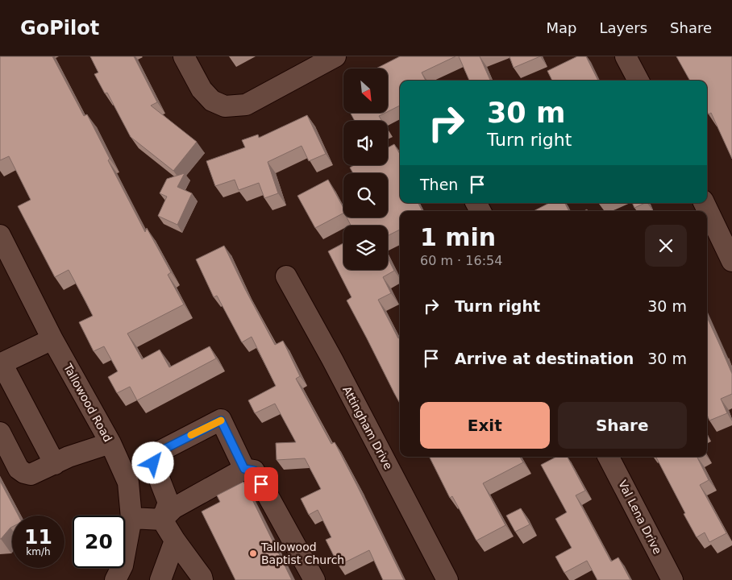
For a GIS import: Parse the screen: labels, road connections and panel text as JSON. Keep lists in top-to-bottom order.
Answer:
{
  "streets": {
    "street": ["Tallowood Road", "Attingham Drive", "Val Lena Drive"]
  },
  "places": ["Tallowood Baptist Church"],
  "north": "bottom right",
  "page": {
    "header": "GoPilot",
    "nav": ["Map", "Layers", "Share"],
    "turn": ["30 m", "Turn right"],
    "then": "Then",
    "heading": ["1 min", "60 m · 16:54"],
    "list": [
      {
        "name": "Turn right",
        "value": "30 m"
      },
      {
        "name": "Arrive at destination",
        "value": "30 m"
      }
    ],
    "buttons": ["Exit", "Share"],
    "speed": "11 km/h",
    "limit": "20"
  }
}
